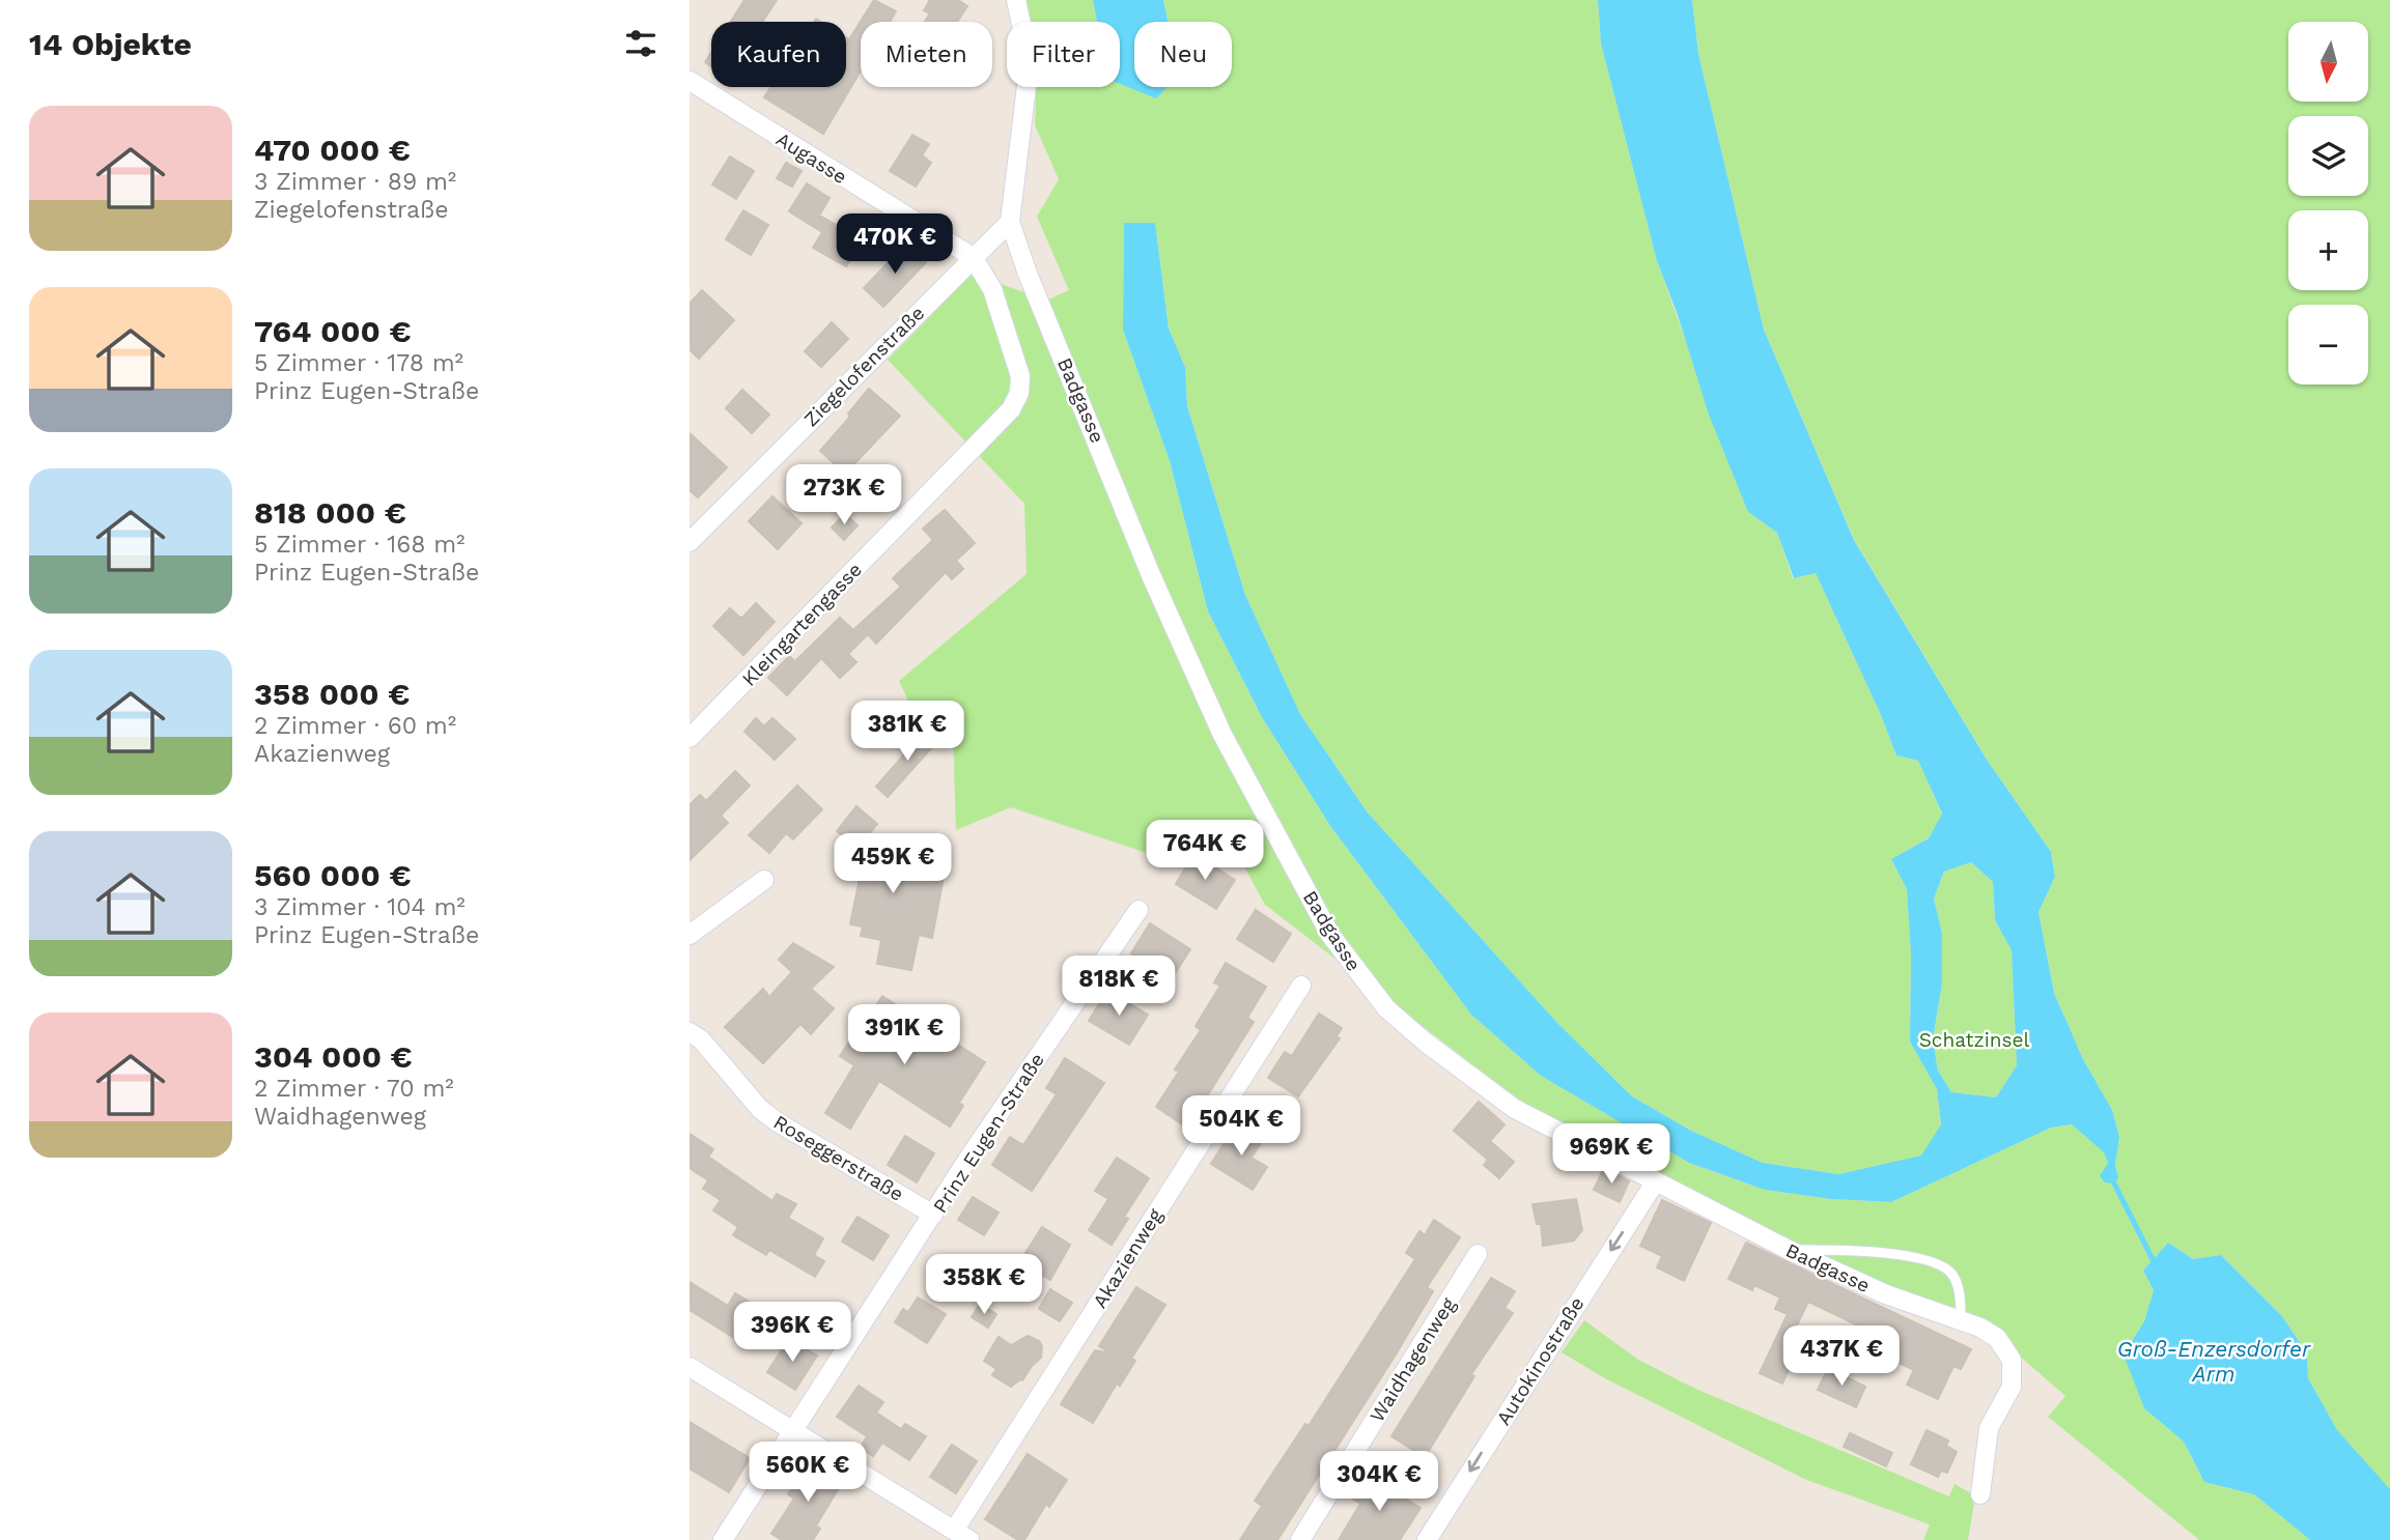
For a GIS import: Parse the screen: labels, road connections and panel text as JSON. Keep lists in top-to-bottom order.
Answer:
{
  "streets": {
    "street": [
      "Augasse",
      "Ziegelofenstraße",
      "Badgasse",
      "Kleingartengasse",
      "Prinz Eugen-Straße",
      "Roseggerstraße",
      "Akazienweg",
      "Waidhagenweg",
      "Autokinostraße"
    ]
  },
  "crossings": [
    ["Augasse", "Ziegelofenstraße"],
    ["Augasse", "Kleingartengasse"],
    ["Ziegelofenstraße", "Badgasse"],
    ["Ziegelofenstraße", "Kleingartengasse"],
    ["Badgasse", "Autokinostraße"],
    ["Prinz Eugen-Straße", "Roseggerstraße"]
  ],
  "one_way": ["Autokinostraße"],
  "water": ["Groß-Enzersdorfer Arm"],
  "parks": ["Schatzinsel"],
  "north": "bottom",
  "page": {
    "heading": "14 Objekte",
    "map_buttons": ["+", "−"],
    "chip": [
      "Kaufen",
      "Mieten",
      "Filter",
      "Neu"
    ],
    "list": [
      {
        "name": "470 000 €",
        "note": "3 Zimmer · 89 m² · Ziegelofenstraße"
      },
      {
        "name": "764 000 €",
        "note": "5 Zimmer · 178 m² · Prinz Eugen-Straße"
      },
      {
        "name": "818 000 €",
        "note": "5 Zimmer · 168 m² · Prinz Eugen-Straße"
      },
      {
        "name": "358 000 €",
        "note": "2 Zimmer · 60 m² · Akazienweg"
      },
      {
        "name": "560 000 €",
        "note": "3 Zimmer · 104 m² · Prinz Eugen-Straße"
      },
      {
        "name": "304 000 €",
        "note": "2 Zimmer · 70 m² · Waidhagenweg"
      }
    ],
    "price": [
      "470K €",
      "273K €",
      "381K €",
      "764K €",
      "459K €",
      "818K €",
      "391K €",
      "504K €",
      "969K €",
      "358K €",
      "396K €",
      "437K €",
      "560K €",
      "304K €"
    ]
  }
}
